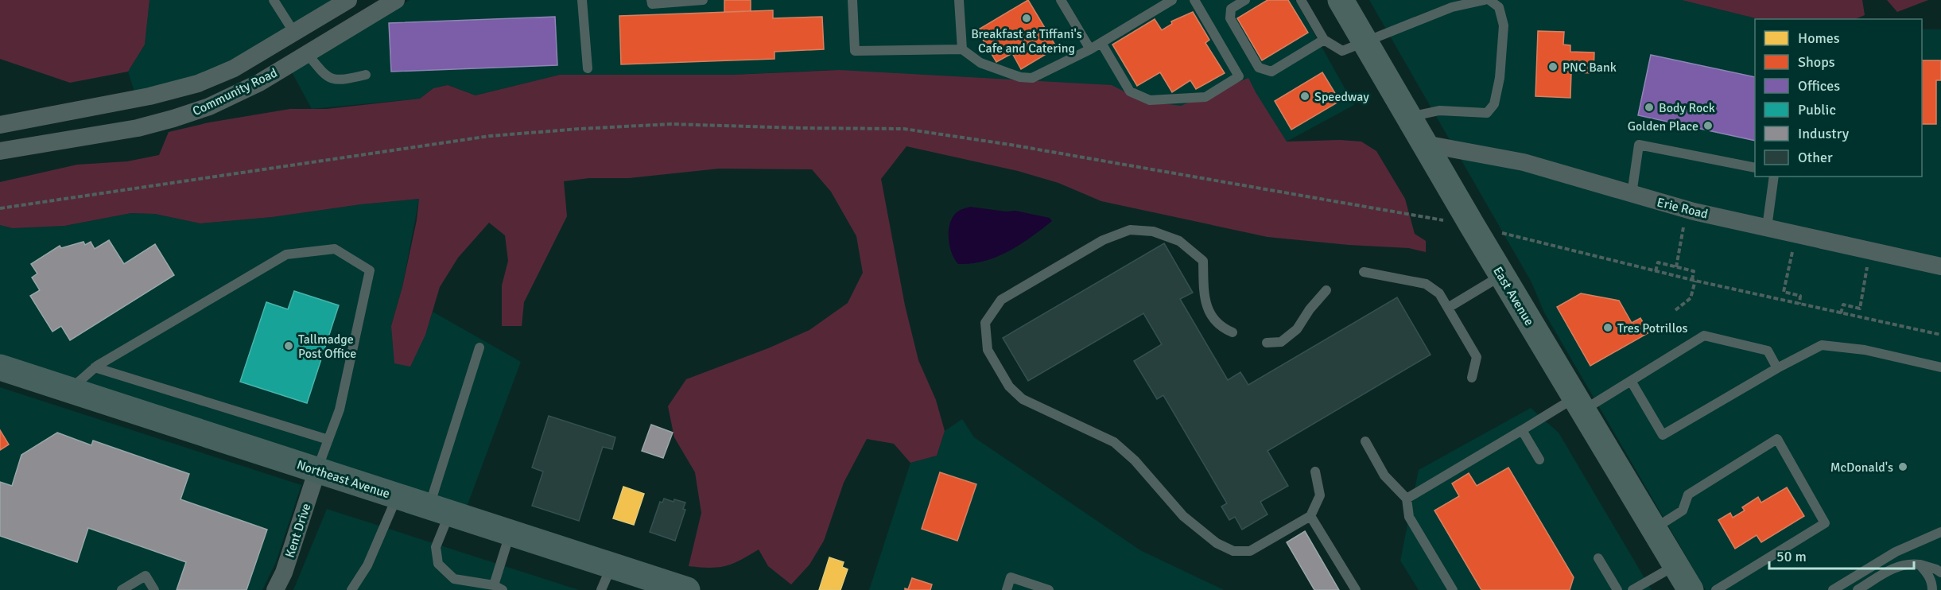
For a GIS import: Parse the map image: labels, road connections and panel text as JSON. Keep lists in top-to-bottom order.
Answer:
{
  "streets": {
    "main road": ["East Avenue", "Northeast Avenue"],
    "street": ["Community Road", "Erie Road", "Kent Drive"]
  },
  "crossings": [
    ["Erie Road", "East Avenue"],
    ["Northeast Avenue", "Kent Drive"]
  ],
  "places": [
    "Breakfast at Tiffani's Cafe and Catering",
    "PNC Bank",
    "Speedway",
    "Body Rock",
    "Golden Place",
    "Tres Potrillos",
    "Tallmadge Post Office",
    "McDonald's"
  ],
  "legend": [
    "Homes",
    "Shops",
    "Offices",
    "Public",
    "Industry",
    "Other"
  ],
  "scale_bar": "50 m"
}
